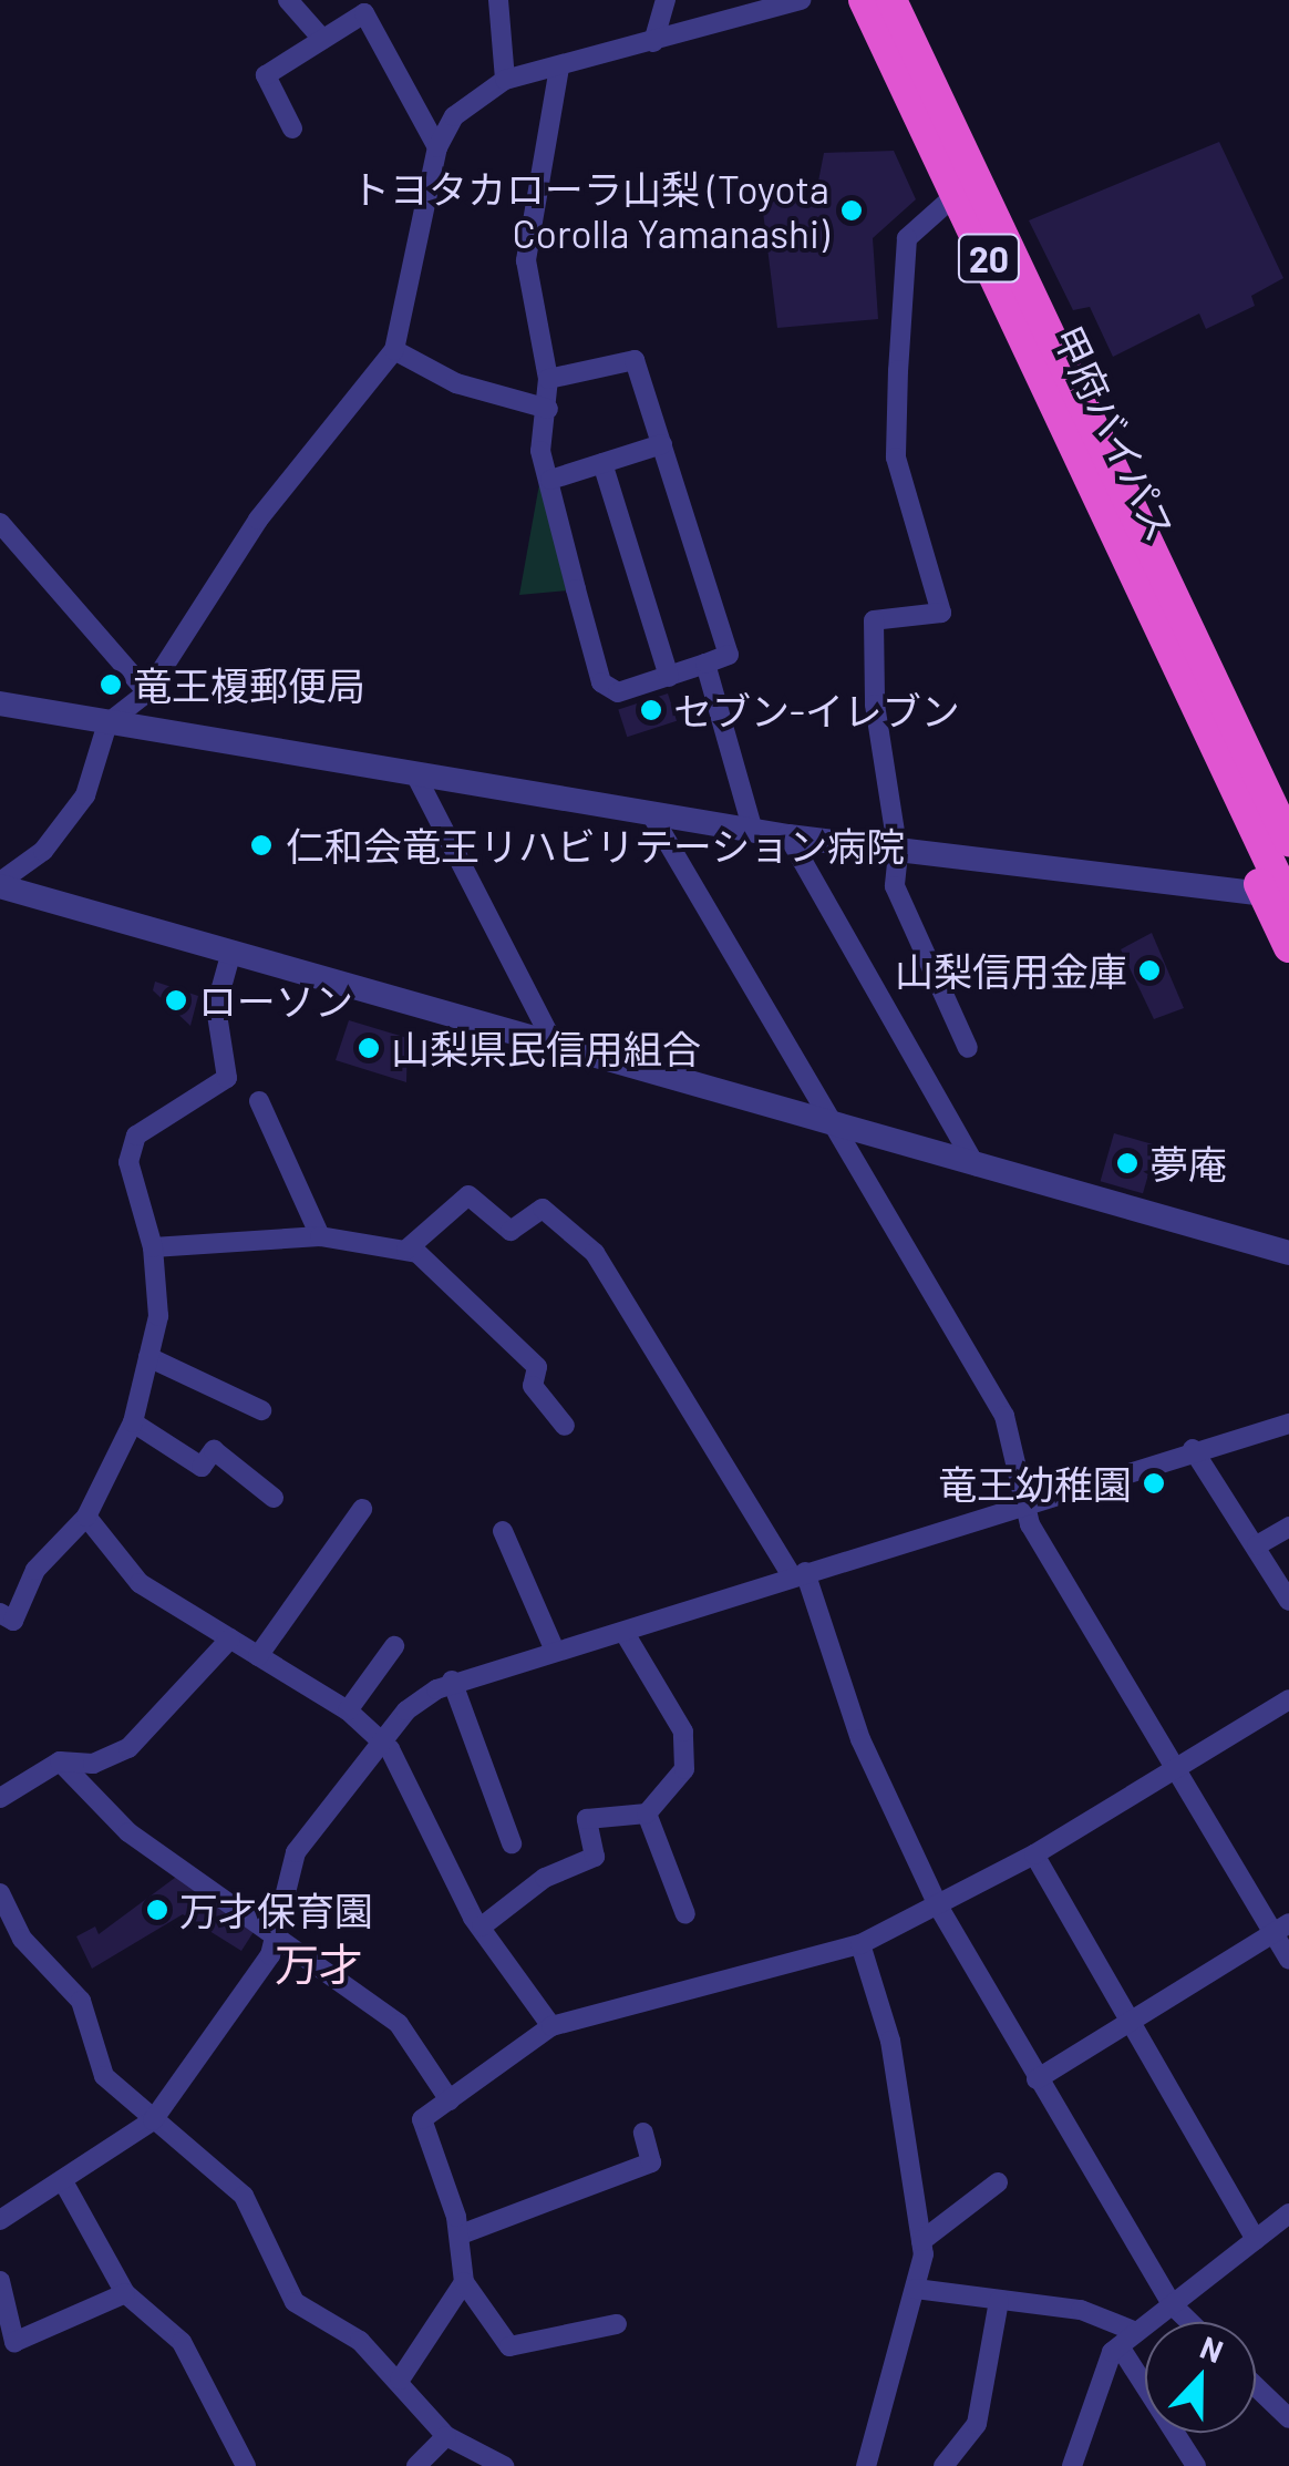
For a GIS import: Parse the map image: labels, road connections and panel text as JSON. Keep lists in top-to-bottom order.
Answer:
{
  "streets": {
    "highway": ["20", "甲府バイパス"]
  },
  "districts": ["万才"],
  "places": [
    "トヨタカローラ山梨 (Toyota Corolla Yamanashi)",
    "竜王榎郵便局",
    "セブン-イレブン",
    "仁和会竜王リハビリテーション病院",
    "山梨信用金庫",
    "ローソン",
    "山梨県民信用組合",
    "夢庵",
    "竜王幼稚園",
    "万才保育園"
  ],
  "north": "top"
}
